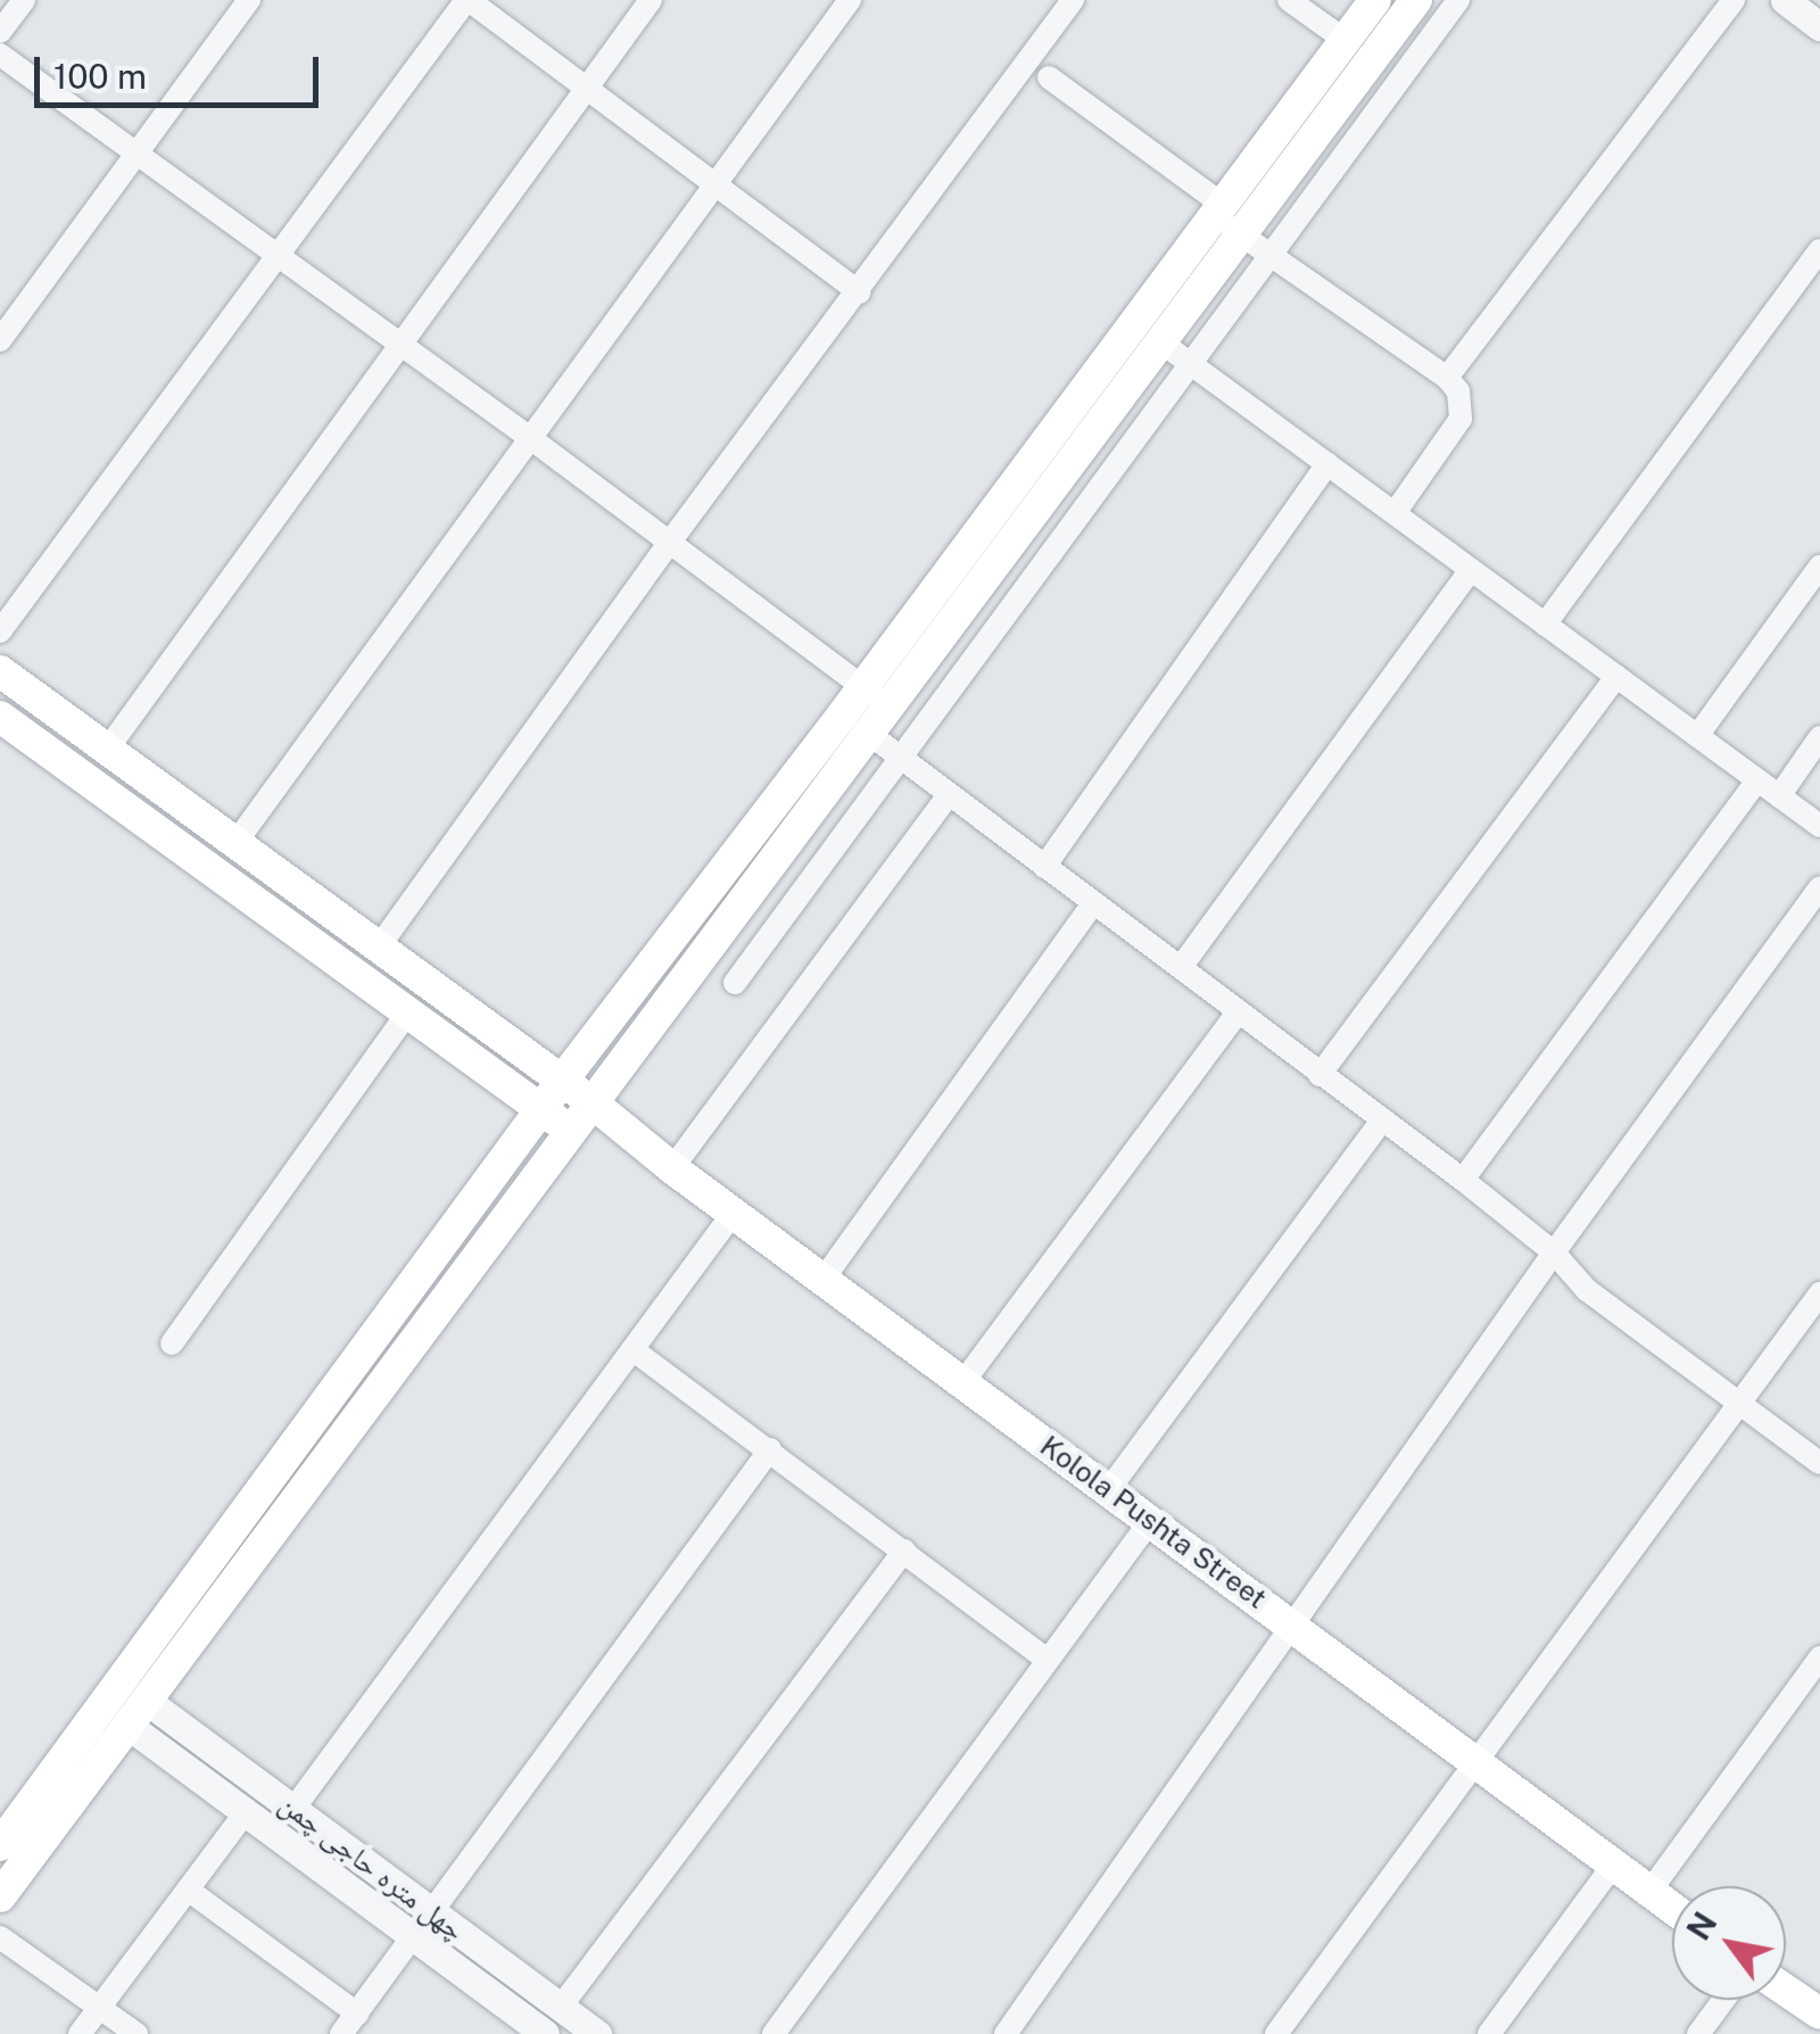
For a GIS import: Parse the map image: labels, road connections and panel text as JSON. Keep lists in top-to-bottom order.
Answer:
{
  "streets": {
    "main road": ["Kolola Pushta Street"],
    "street": ["چهل متره حاجی چمن"]
  },
  "scale_bar": "100 m",
  "north": "top left"
}
